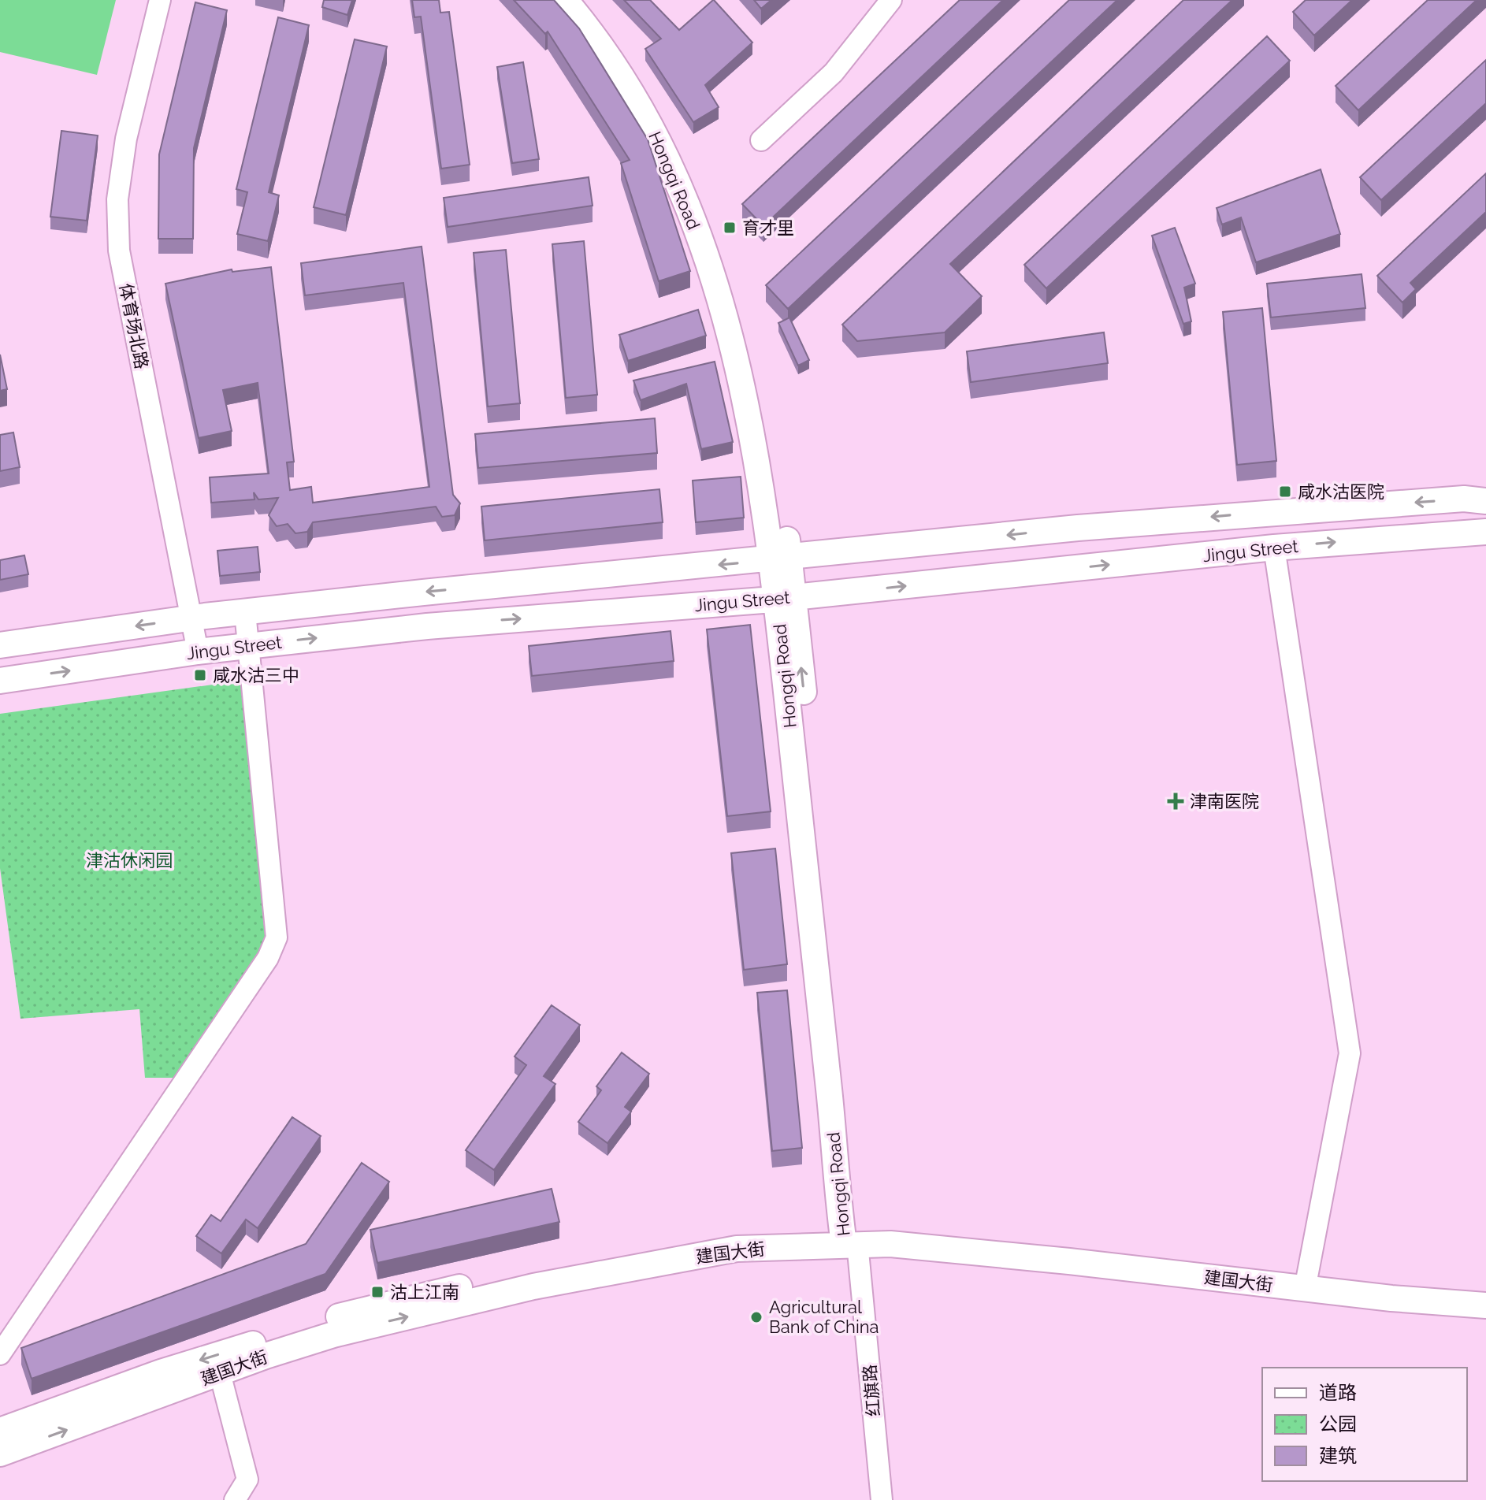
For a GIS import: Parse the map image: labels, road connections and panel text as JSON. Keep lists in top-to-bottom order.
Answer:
{
  "streets": {
    "main road": ["Hongqi Road", "Jingu Street", "建国大街"],
    "street": ["体育场北路", "红旗路"]
  },
  "crossings": [
    ["Hongqi Road", "Jingu Street"],
    ["Hongqi Road", "建国大街"],
    ["Hongqi Road", "红旗路"],
    ["体育场北路", "Jingu Street"],
    ["建国大街", "红旗路"]
  ],
  "parks": ["津沽休闲园"],
  "places": {
    "transit": [
      "育才里",
      "咸水沽医院",
      "咸水沽三中",
      "沽上江南"
    ],
    "health": ["津南医院"],
    "other": ["Agricultural Bank of China"]
  },
  "legend": ["道路", "公园", "建筑"]
}
